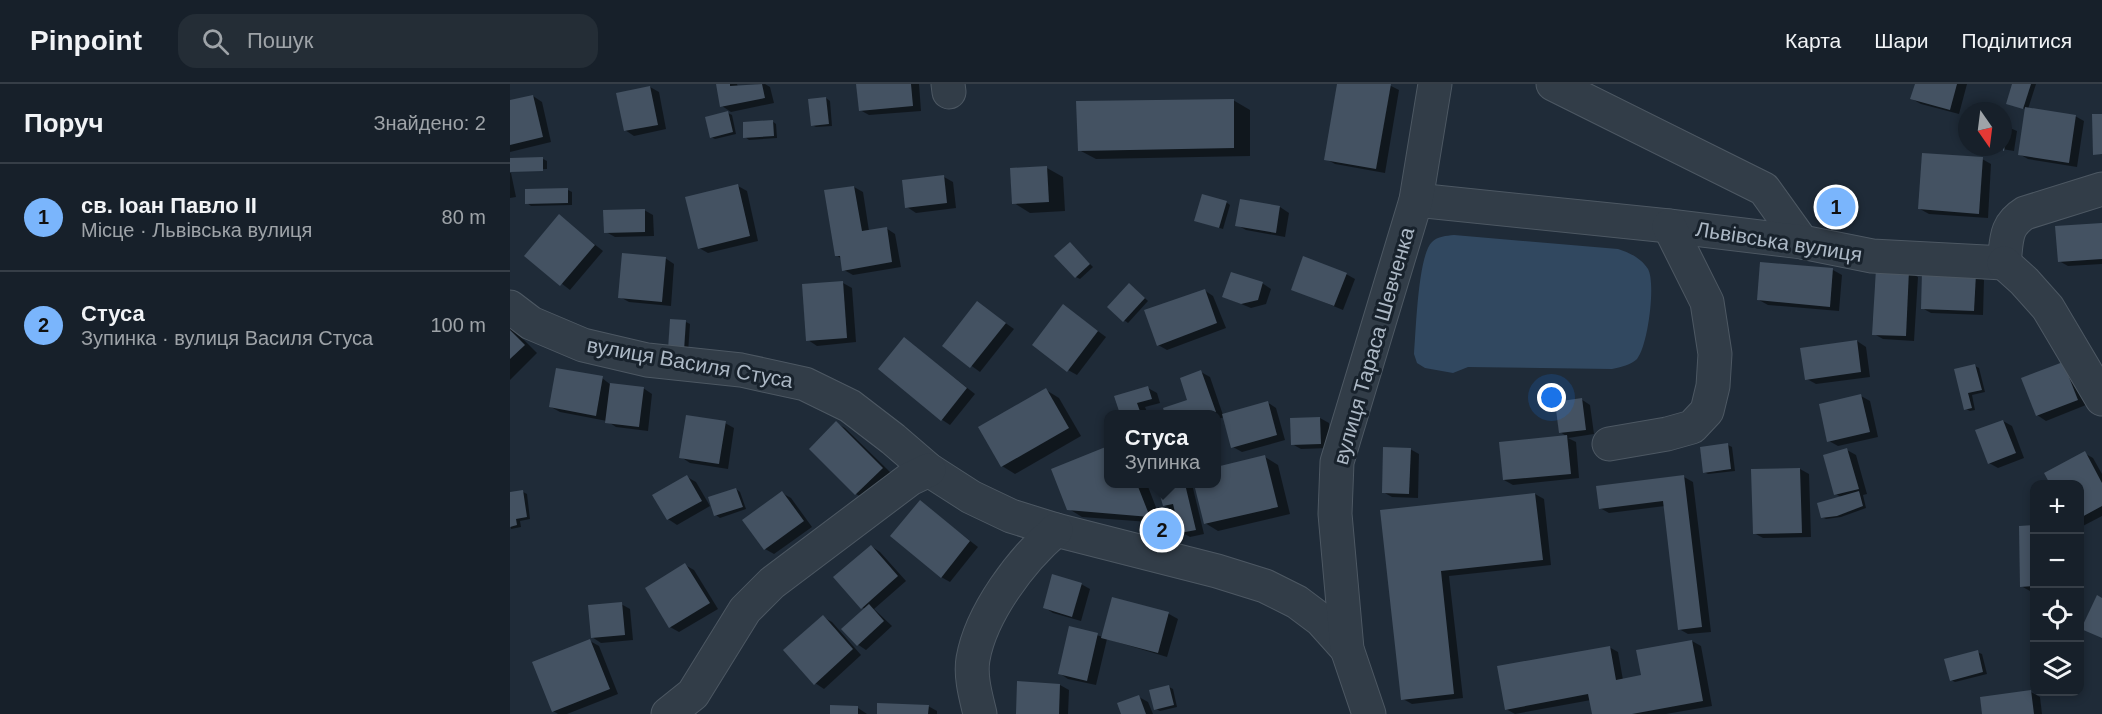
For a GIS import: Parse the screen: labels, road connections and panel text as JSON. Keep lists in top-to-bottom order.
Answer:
{
  "streets": {
    "street": ["Львівська вулиця", "вулиця Тараса Шевченка", "вулиця Василя Стуса"]
  },
  "crossings": [
    ["Львівська вулиця", "вулиця Тараса Шевченка"],
    ["вулиця Тараса Шевченка", "вулиця Василя Стуса"]
  ],
  "north": "bottom",
  "page": {
    "header": "Pinpoint",
    "search": "Пошук",
    "nav": ["Карта", "Шари", "Поділитися"],
    "heading": ["Поруч", "Знайдено: 2"],
    "list": [
      {
        "mark": "1",
        "name": "св. Іоан Павло ІІ",
        "note": "Місце · Львівська вулиця",
        "value": "80 m"
      },
      {
        "mark": "2",
        "name": "Стуса",
        "note": "Зупинка · вулиця Василя Стуса",
        "value": "100 m"
      }
    ],
    "pins": ["1", "2"],
    "popup": ["Стуса", "Зупинка"],
    "map_buttons": ["+", "−"]
  }
}
